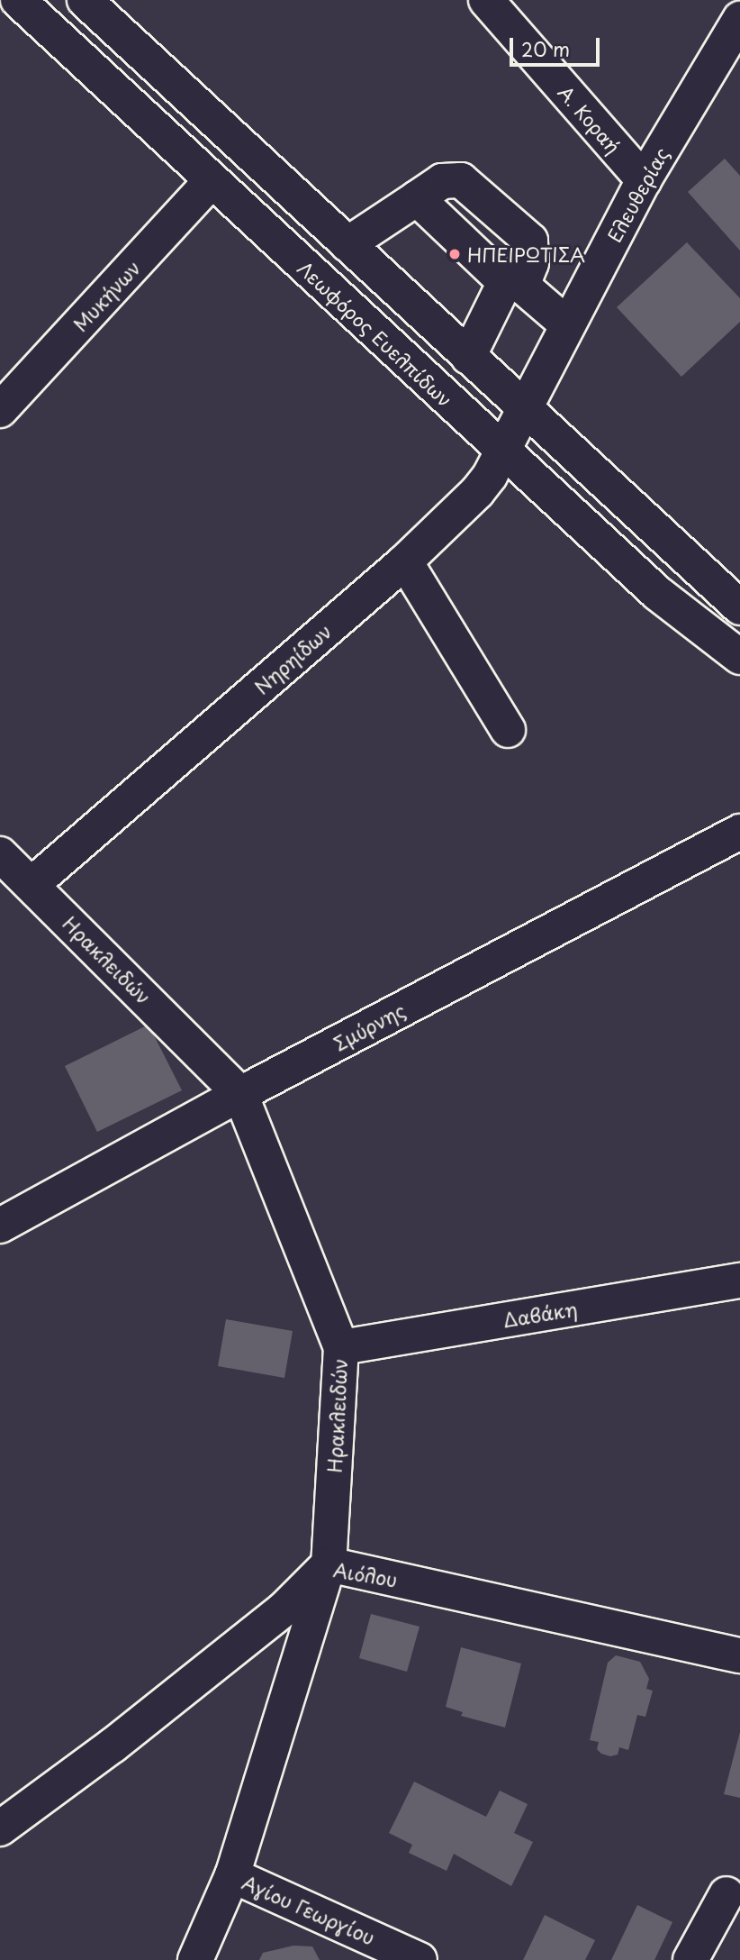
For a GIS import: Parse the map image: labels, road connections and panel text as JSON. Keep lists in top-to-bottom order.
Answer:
{
  "streets": {
    "street": [
      "Α. Κοραή",
      "Ελευθερίας",
      "Μυκήνων",
      "Λεωφόρος Ευελπίδων",
      "Νηρηίδων",
      "Ηρακλειδών",
      "Σμύρνης",
      "Δαβάκη",
      "Αιόλου",
      "Αγίου Γεωργίου"
    ]
  },
  "crossings": [
    ["Α. Κοραή", "Ελευθερίας"],
    ["Ελευθερίας", "Νηρηίδων"],
    ["Μυκήνων", "Λεωφόρος Ευελπίδων"],
    ["Λεωφόρος Ευελπίδων", "Νηρηίδων"],
    ["Νηρηίδων", "Ηρακλειδών"],
    ["Ηρακλειδών", "Σμύρνης"],
    ["Ηρακλειδών", "Δαβάκη"],
    ["Ηρακλειδών", "Αιόλου"],
    ["Ηρακλειδών", "Αγίου Γεωργίου"]
  ],
  "places": ["ΗΠΕΙΡΩΤΙΣΑ"],
  "scale_bar": "20 m"
}
